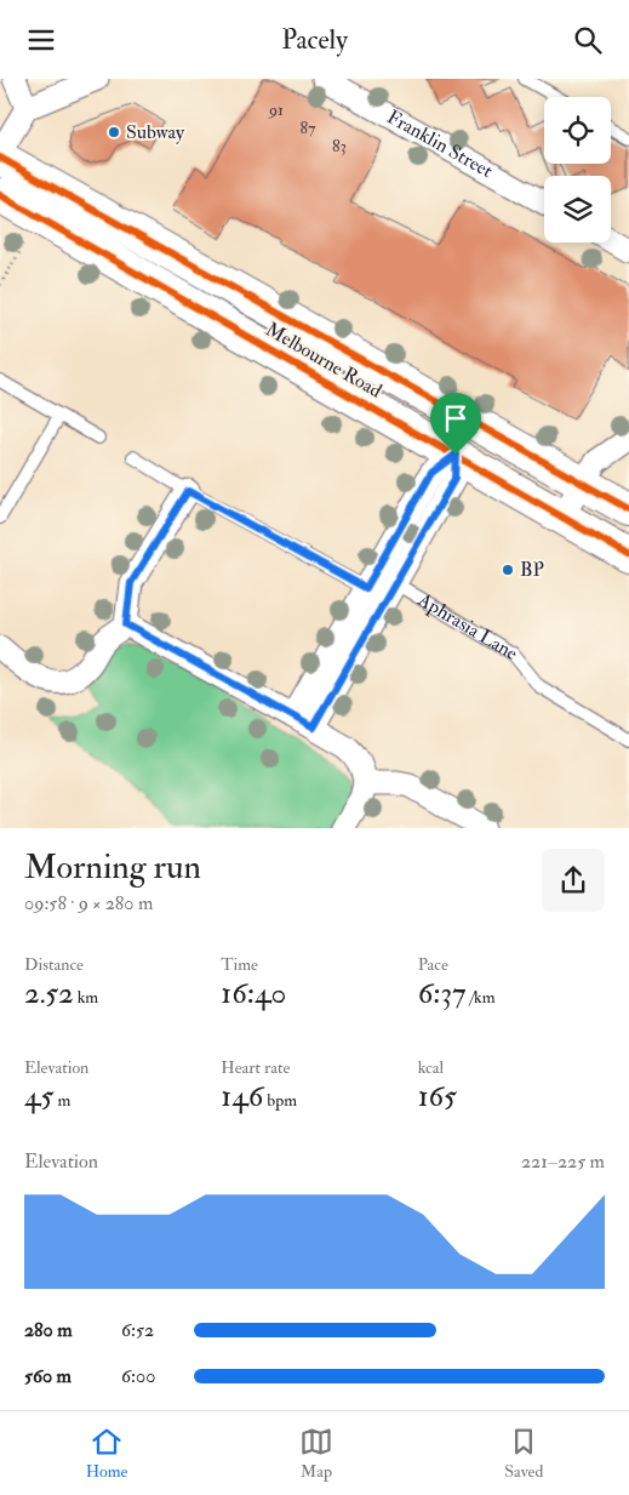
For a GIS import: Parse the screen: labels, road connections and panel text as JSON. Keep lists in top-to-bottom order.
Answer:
{
  "streets": {
    "main road": ["Melbourne Road"],
    "street": ["Franklin Street", "Aphrasia Lane"]
  },
  "places": ["Subway", "BP"],
  "house_numbers": ["91", "87", "83"],
  "page": {
    "header": "Pacely",
    "heading": ["Morning run", "09:58 · 9 × 280 m"],
    "stats": [
      ["Distance", "2.52 km"],
      ["Time", "16:40"],
      ["Pace", "6:37 /km"],
      ["Elevation", "45 m"],
      ["Heart rate", "146 bpm"],
      ["kcal", "165"]
    ],
    "chart": ["Elevation", "221–225 m"],
    "list": [
      {
        "name": "280 m",
        "note": "6:52"
      },
      {
        "name": "560 m",
        "note": "6:00"
      }
    ],
    "tabs": ["Home", "Map", "Saved"]
  }
}
